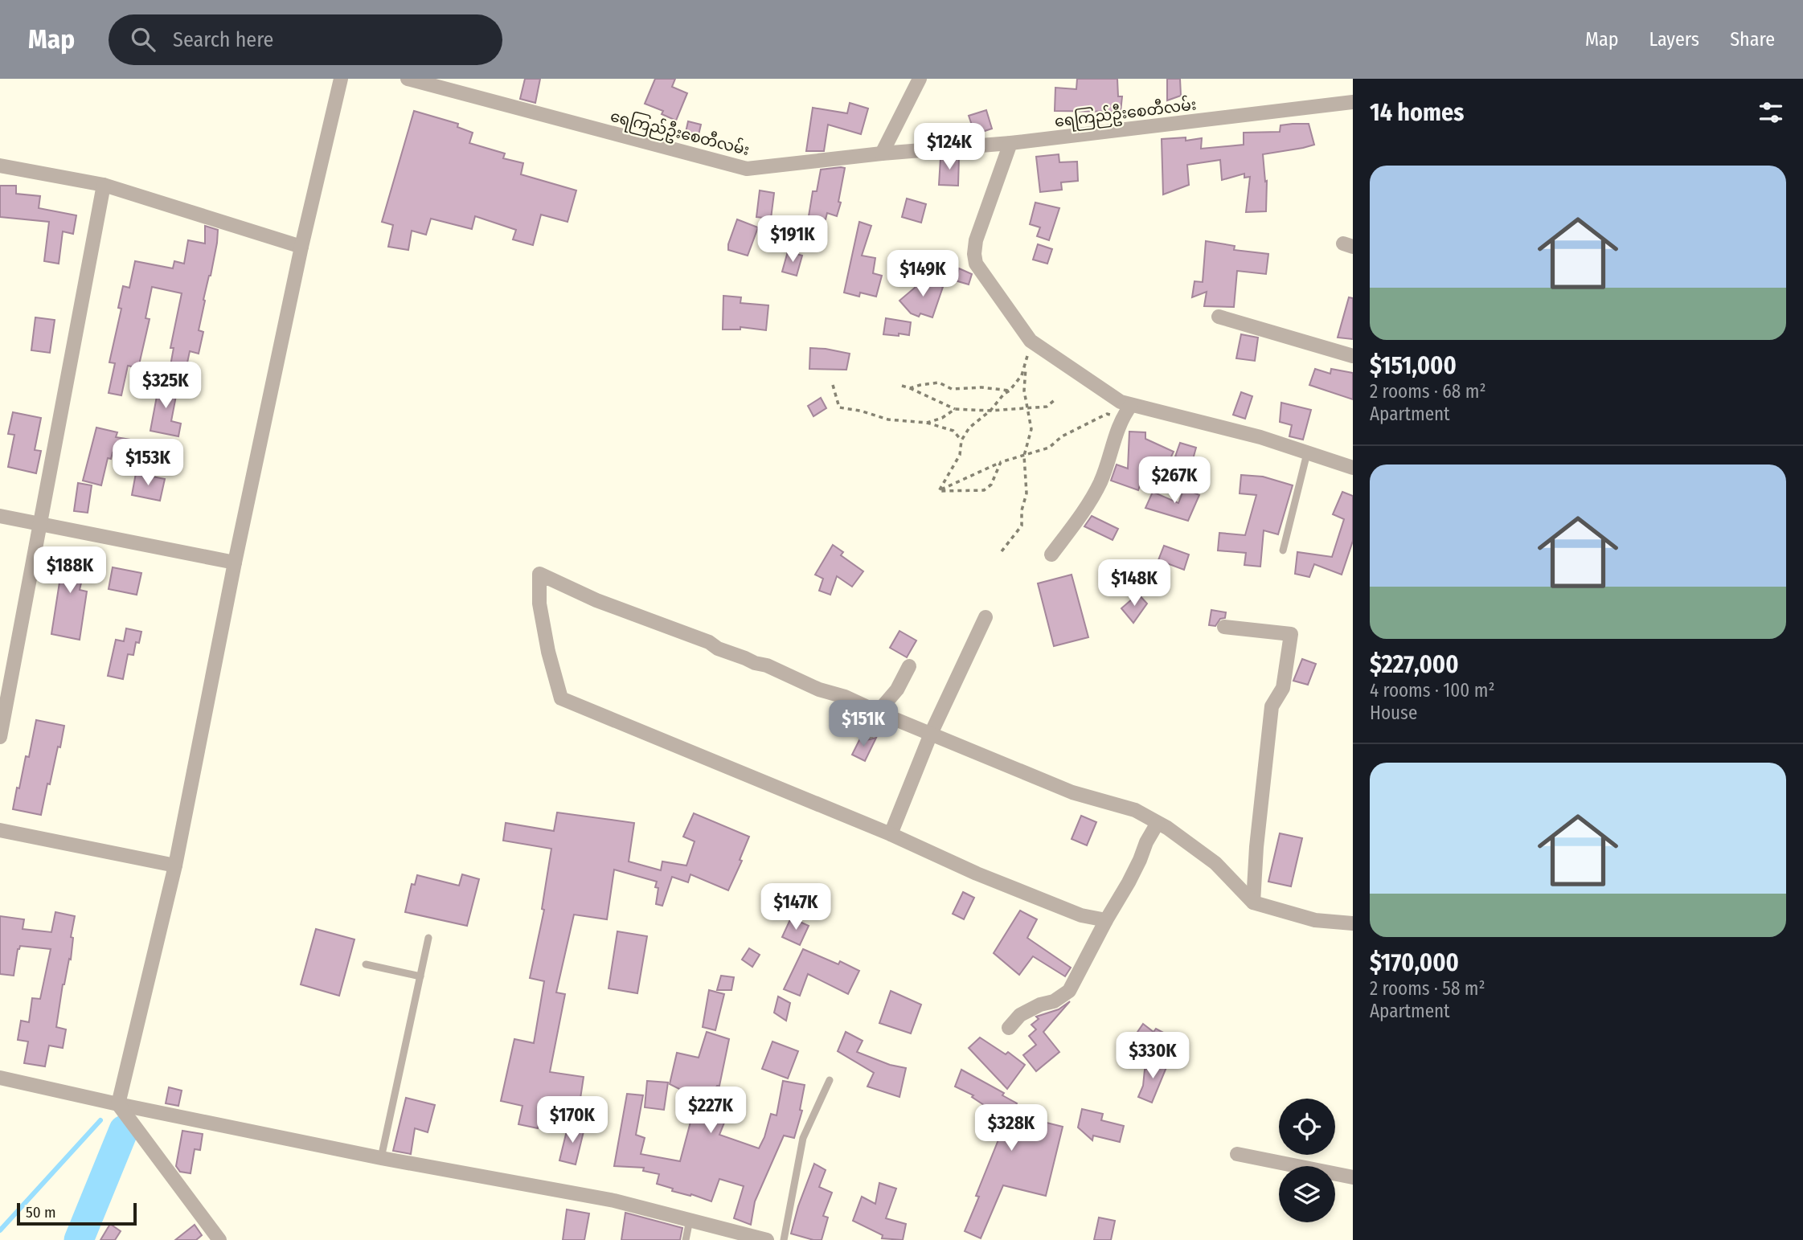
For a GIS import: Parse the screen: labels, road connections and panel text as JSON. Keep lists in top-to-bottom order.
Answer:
{
  "streets": {
    "street": ["ရေကြည်ဦးစေတီလမ်း"]
  },
  "scale_bar": "50 m",
  "page": {
    "header": "Map",
    "search": "Search here",
    "nav": ["Map", "Layers", "Share"],
    "heading": "14 homes",
    "price": [
      "$124K",
      "$191K",
      "$149K",
      "$325K",
      "$153K",
      "$267K",
      "$188K",
      "$148K",
      "$151K",
      "$147K",
      "$330K",
      "$227K",
      "$170K",
      "$328K"
    ],
    "list": [
      {
        "name": "$151,000",
        "note": "2 rooms · 68 m² · Apartment"
      },
      {
        "name": "$227,000",
        "note": "4 rooms · 100 m² · House"
      },
      {
        "name": "$170,000",
        "note": "2 rooms · 58 m² · Apartment"
      }
    ],
    "scale": "50 m"
  }
}
